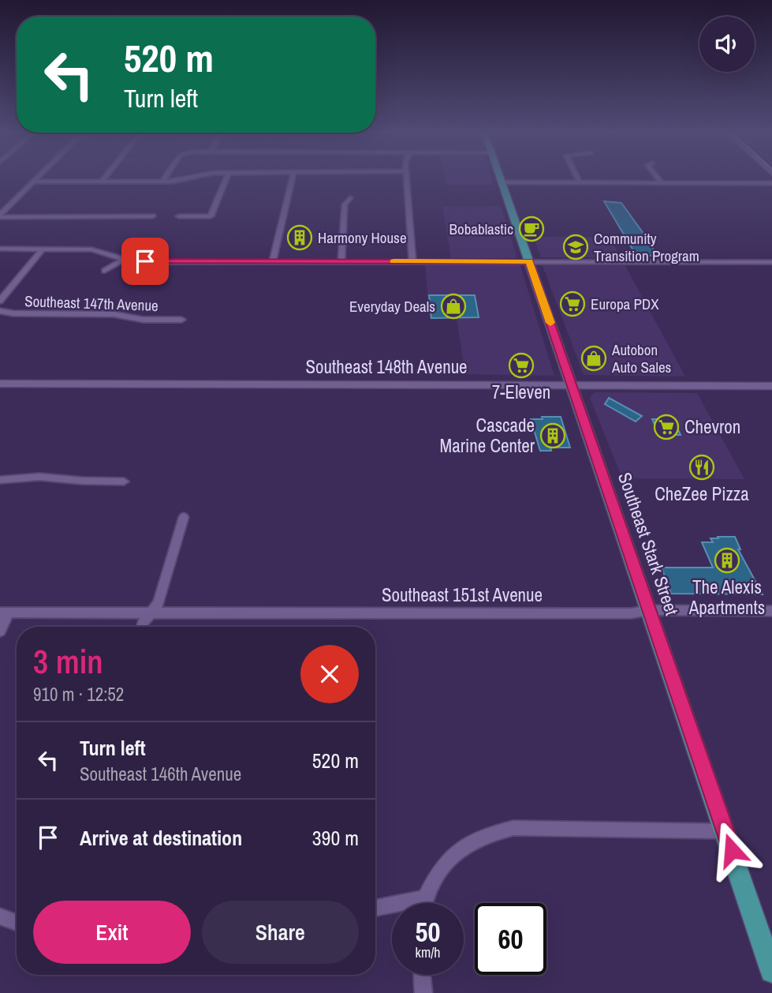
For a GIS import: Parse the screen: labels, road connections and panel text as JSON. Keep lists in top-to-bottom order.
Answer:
{
  "streets": {
    "main road": ["Southeast 148th Avenue", "Southeast Stark Street"],
    "street": ["Southeast 147th Avenue", "Southeast 151st Avenue"]
  },
  "crossings": [
    ["Southeast 148th Avenue", "Southeast Stark Street"],
    ["Southeast Stark Street", "Southeast 151st Avenue"]
  ],
  "places": {
    "cafe": ["Bobablastic"],
    "building": ["Harmony House", "Cascade Marine Center", "The Alexis Apartments"],
    "school or university": ["Community Transition Program"],
    "supermarket": ["Europa PDX", "7-Eleven", "Chevron"],
    "shop": ["Everyday Deals", "Autobon Auto Sales"],
    "restaurant": ["CheZee Pizza"]
  },
  "page": {
    "turn": ["520 m", "Turn left"],
    "heading": ["3 min", "910 m · 12:52"],
    "list": [
      {
        "name": "Turn left",
        "note": "Southeast 146th Avenue",
        "value": "520 m"
      },
      {
        "name": "Arrive at destination",
        "value": "390 m"
      }
    ],
    "buttons": ["Exit", "Share"],
    "speed": "50 km/h",
    "limit": "60"
  }
}
